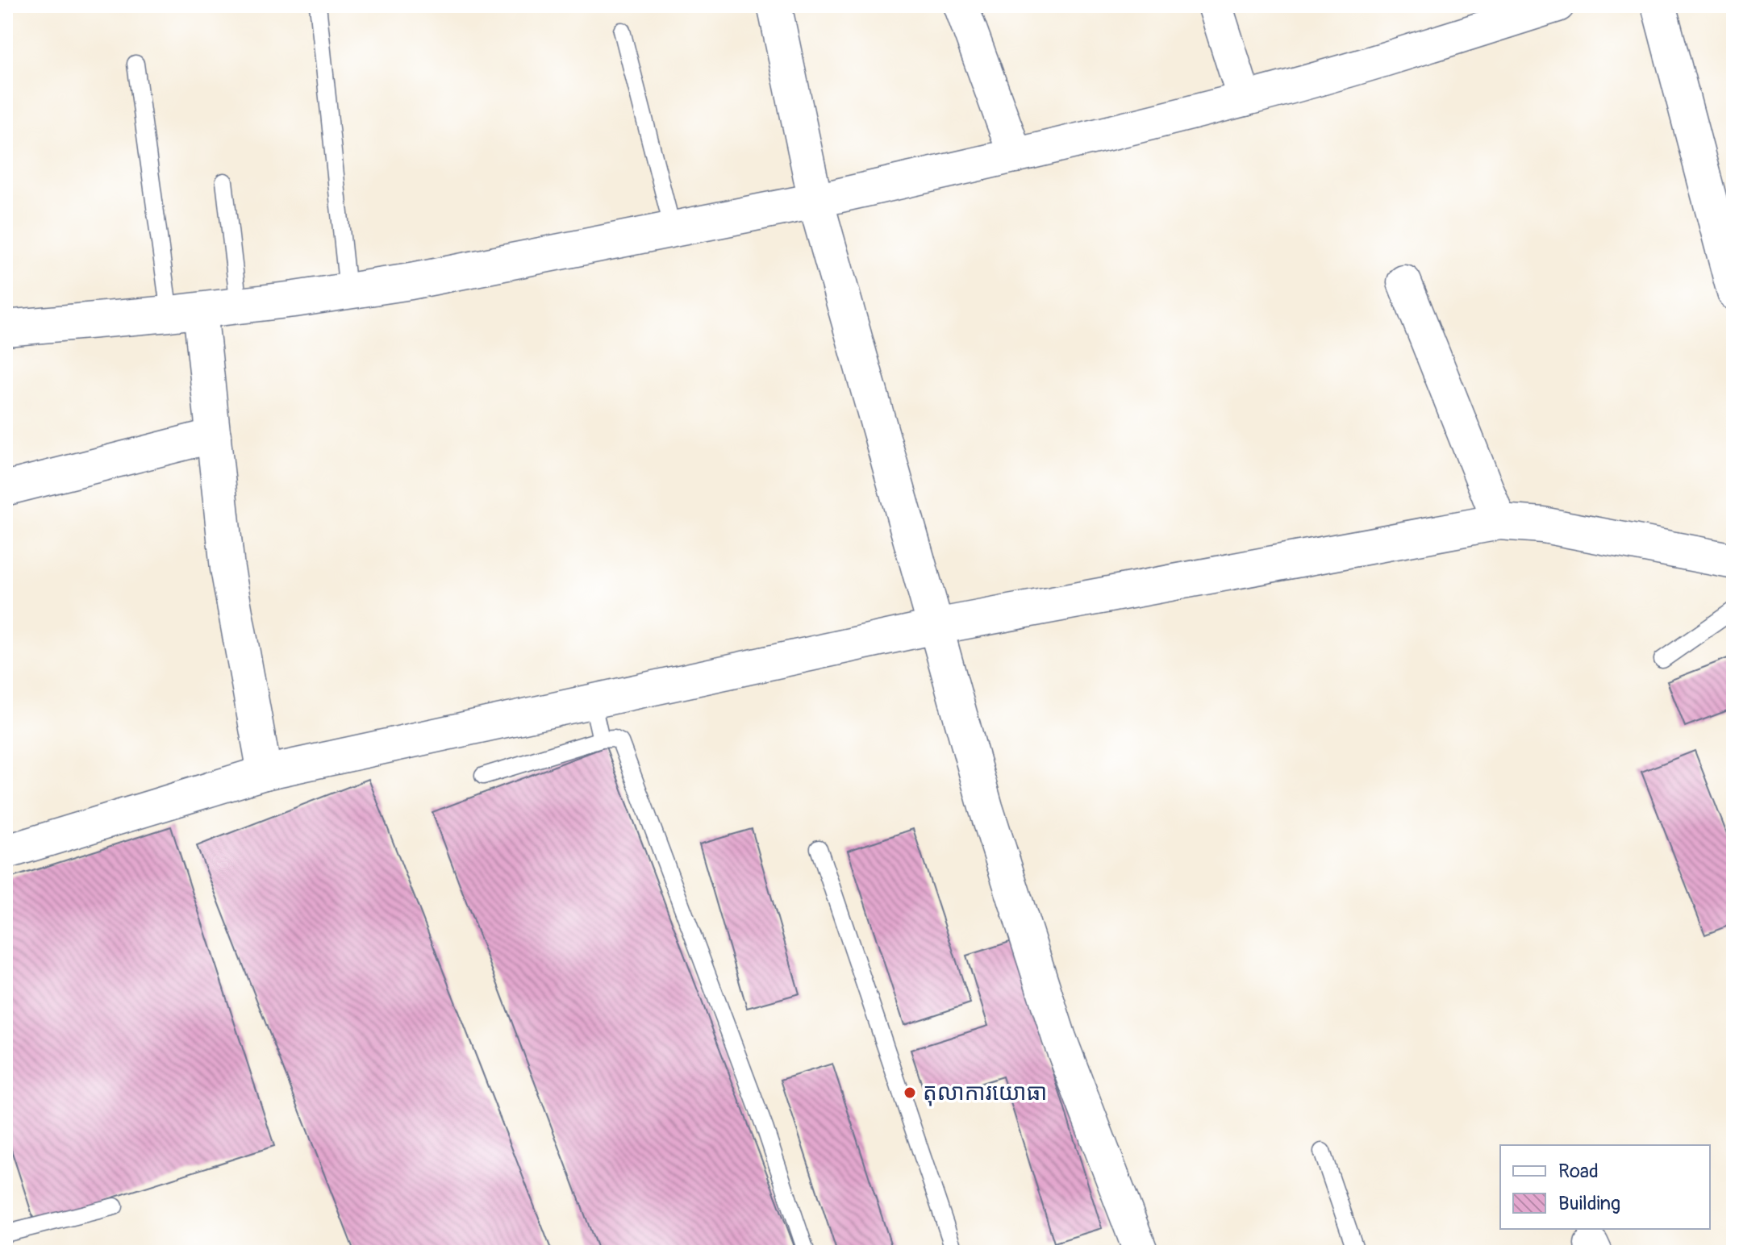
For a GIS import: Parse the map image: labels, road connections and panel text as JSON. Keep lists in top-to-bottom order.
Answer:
{
  "places": ["តុលាការយោធា"],
  "legend": ["Road", "Building"]
}
